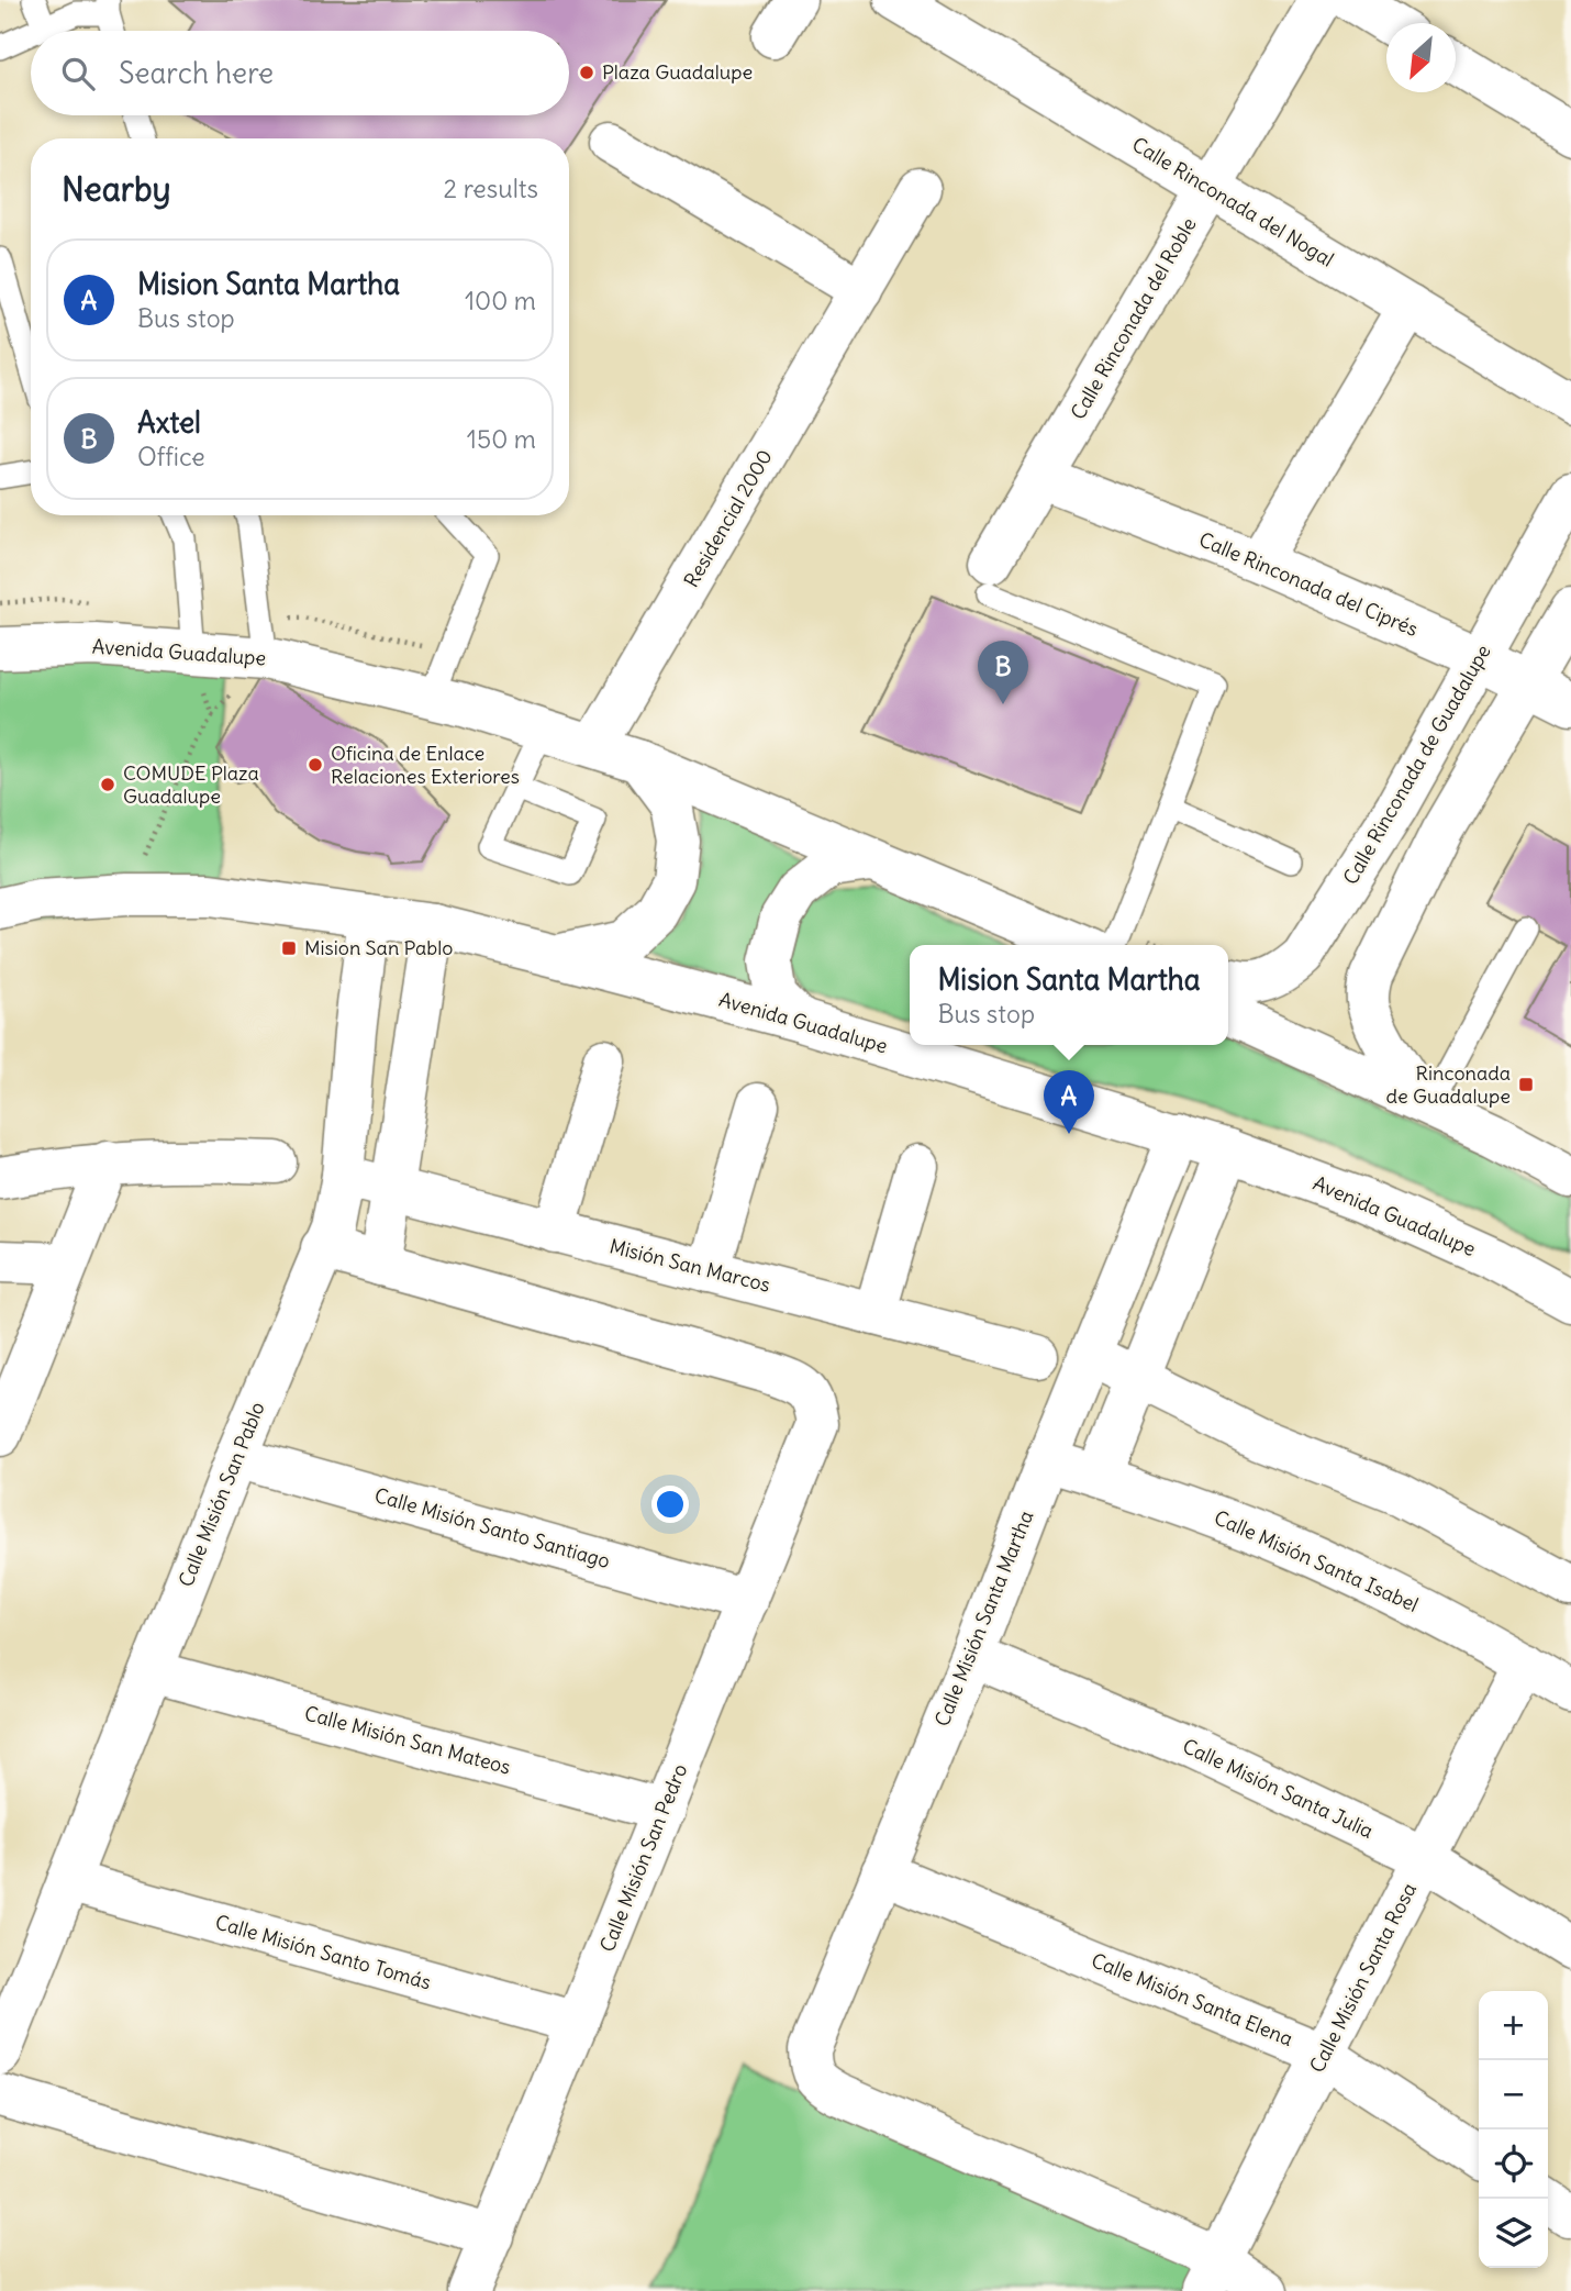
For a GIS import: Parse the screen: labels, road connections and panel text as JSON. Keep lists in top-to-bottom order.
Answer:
{
  "streets": {
    "street": [
      "Calle Rinconada del Nogal",
      "Calle Rinconada del Roble",
      "Residencial 2000",
      "Calle Rinconada del Ciprés",
      "Avenida Guadalupe",
      "Calle Rinconada de Guadalupe",
      "Misión San Marcos",
      "Calle Misión San Pablo",
      "Calle Misión Santo Santiago",
      "Calle Misión Santa Isabel",
      "Calle Misión Santa Martha",
      "Calle Misión San Mateos",
      "Calle Misión Santa Julia",
      "Calle Misión San Pedro",
      "Calle Misión Santo Tomás",
      "Calle Misión Santa Rosa",
      "Calle Misión Santa Elena"
    ]
  },
  "crossings": [
    ["Calle Rinconada del Nogal", "Calle Rinconada del Roble"],
    ["Calle Rinconada del Roble", "Calle Rinconada del Ciprés"],
    ["Residencial 2000", "Avenida Guadalupe"],
    ["Calle Rinconada del Ciprés", "Calle Rinconada de Guadalupe"],
    ["Avenida Guadalupe", "Calle Misión San Pablo"],
    ["Avenida Guadalupe", "Calle Misión Santa Martha"],
    ["Misión San Marcos", "Calle Misión San Pablo"],
    ["Calle Misión San Pablo", "Calle Misión Santo Santiago"],
    ["Calle Misión San Pablo", "Calle Misión San Mateos"],
    ["Calle Misión San Pablo", "Calle Misión Santo Tomás"],
    ["Calle Misión Santo Santiago", "Calle Misión San Pedro"],
    ["Calle Misión Santa Isabel", "Calle Misión Santa Martha"],
    ["Calle Misión Santa Isabel", "Calle Misión Santa Rosa"],
    ["Calle Misión Santa Martha", "Calle Misión Santa Julia"],
    ["Calle Misión Santa Martha", "Calle Misión Santa Rosa"],
    ["Calle Misión Santa Martha", "Calle Misión Santa Elena"],
    ["Calle Misión San Mateos", "Calle Misión San Pedro"],
    ["Calle Misión Santa Julia", "Calle Misión Santa Rosa"],
    ["Calle Misión San Pedro", "Calle Misión Santo Tomás"],
    ["Calle Misión Santa Rosa", "Calle Misión Santa Elena"]
  ],
  "places": {
    "other": ["Plaza Guadalupe", "Oficina de Enlace Relaciones Exteriores", "COMUDE Plaza Guadalupe"],
    "transit": ["Mision San Pablo", "Rinconada de Guadalupe"]
  },
  "north": "bottom left",
  "page": {
    "search": "Search here",
    "heading": ["Nearby", "2 results"],
    "list": [
      {
        "mark": "A",
        "name": "Mision Santa Martha",
        "note": "Bus stop",
        "value": "100 m"
      },
      {
        "mark": "B",
        "name": "Axtel",
        "note": "Office",
        "value": "150 m"
      }
    ],
    "pins": ["B", "A"],
    "popup": ["Mision Santa Martha", "Bus stop"],
    "map_buttons": ["+", "−"]
  }
}
